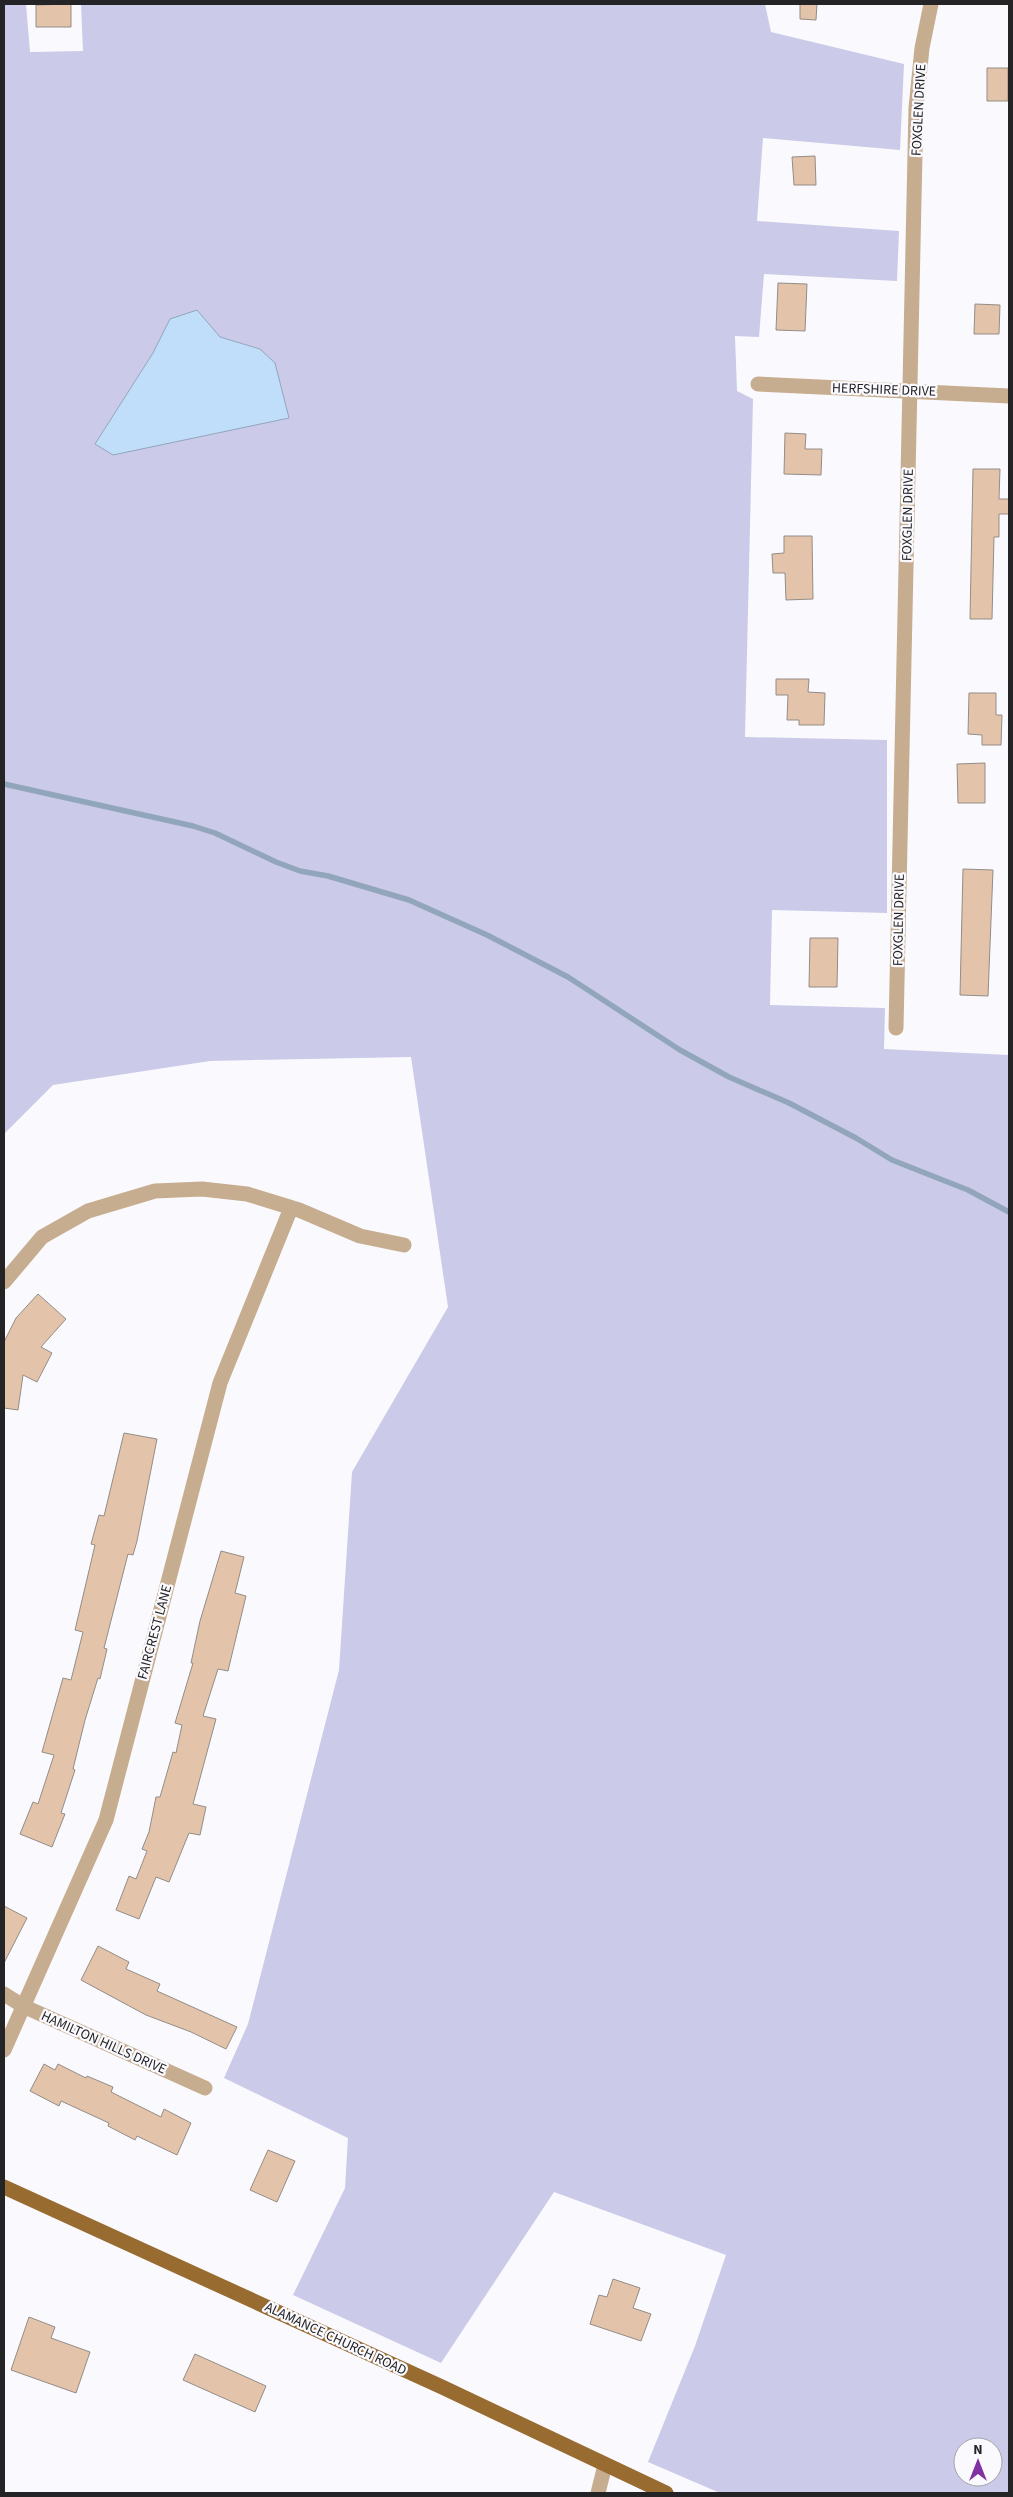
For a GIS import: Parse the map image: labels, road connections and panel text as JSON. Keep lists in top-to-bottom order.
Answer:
{
  "streets": {
    "main road": ["ALAMANCE CHURCH ROAD"],
    "street": [
      "FOXGLEN DRIVE",
      "HERFSHIRE DRIVE",
      "FAIRCREST LANE",
      "HAMILTON HILLS DRIVE"
    ]
  },
  "crossings": [
    ["FOXGLEN DRIVE", "HERFSHIRE DRIVE"],
    ["FAIRCREST LANE", "HAMILTON HILLS DRIVE"]
  ],
  "north": "top"
}
